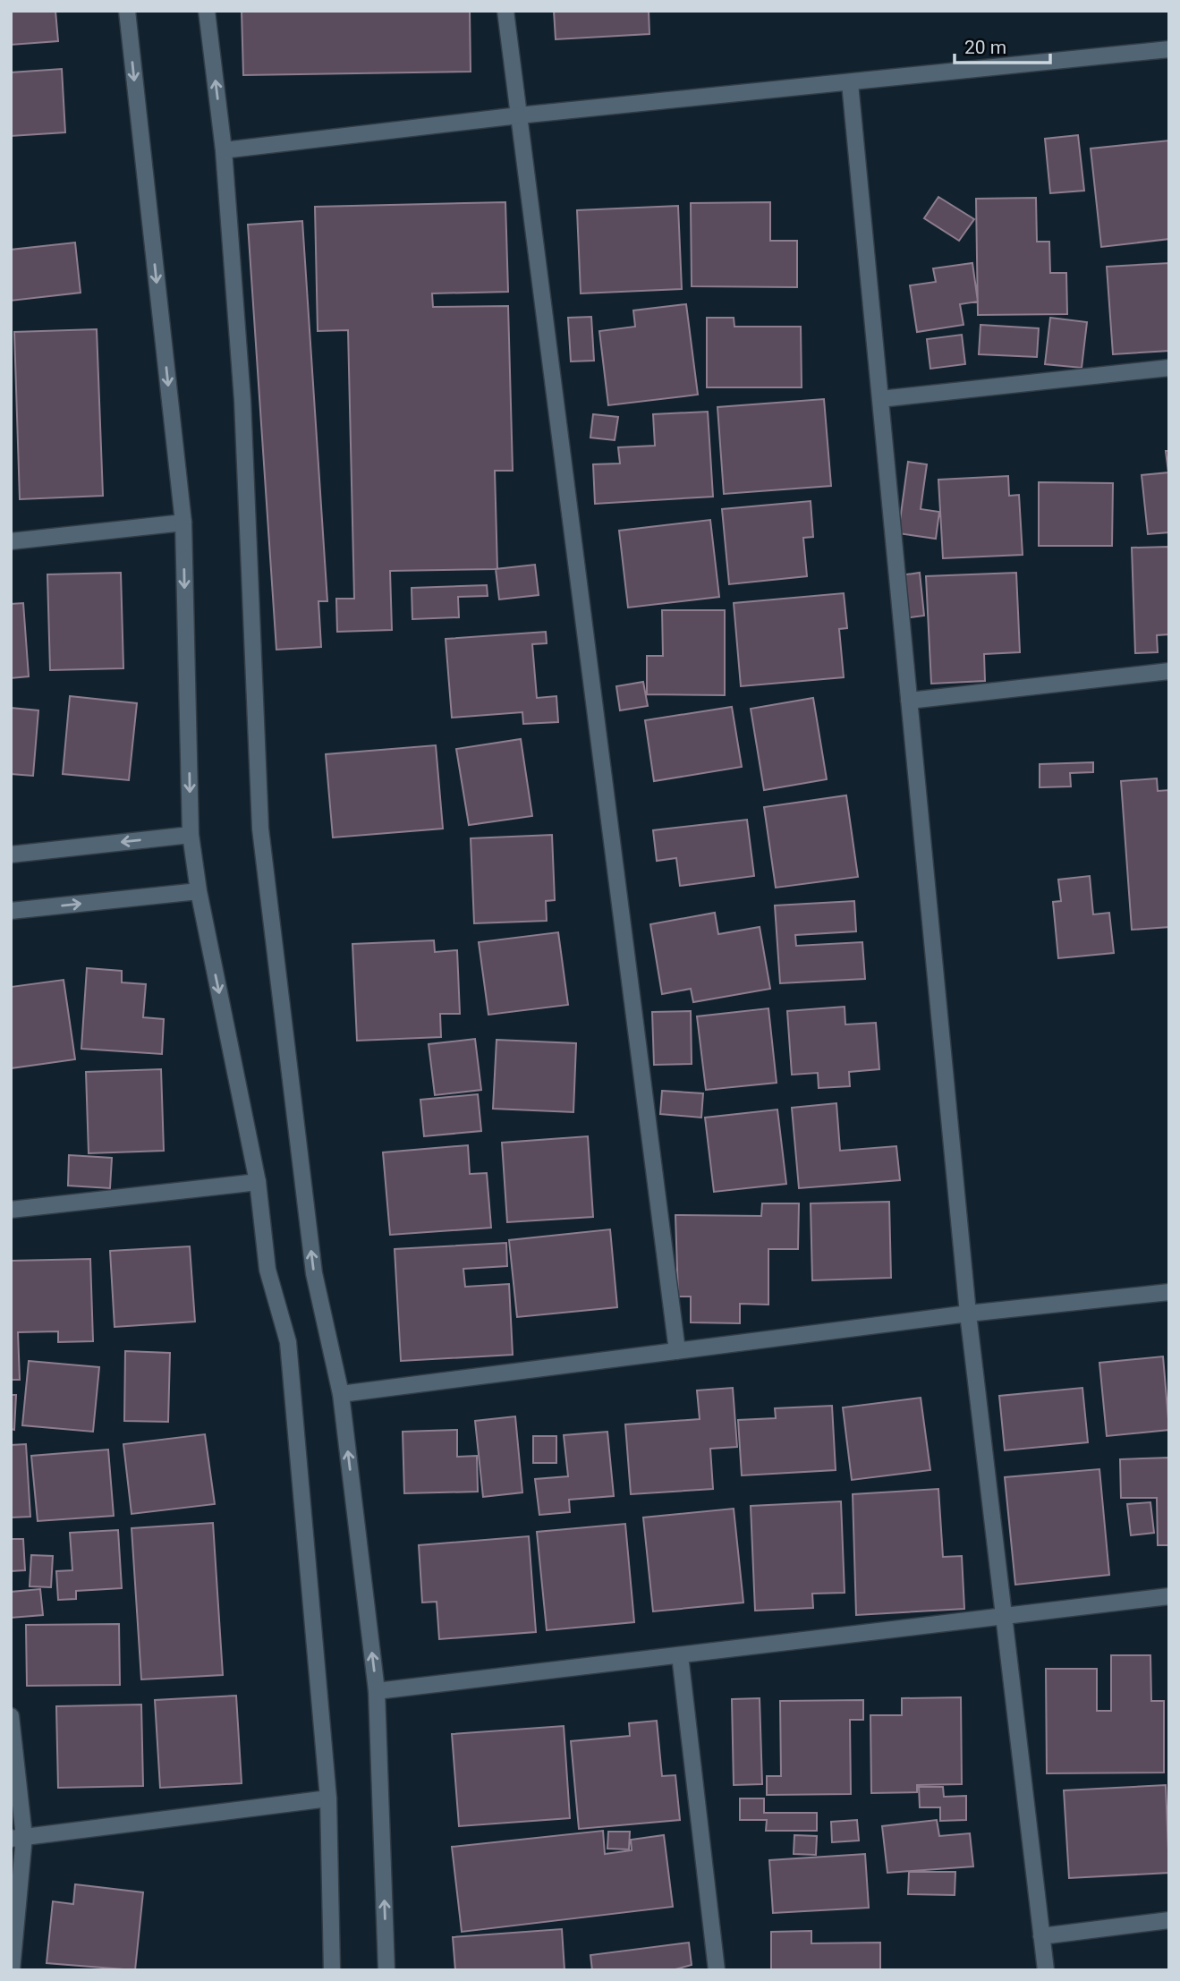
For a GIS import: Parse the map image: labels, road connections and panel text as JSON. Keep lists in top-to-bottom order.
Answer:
{
  "scale_bar": "20 m"
}
